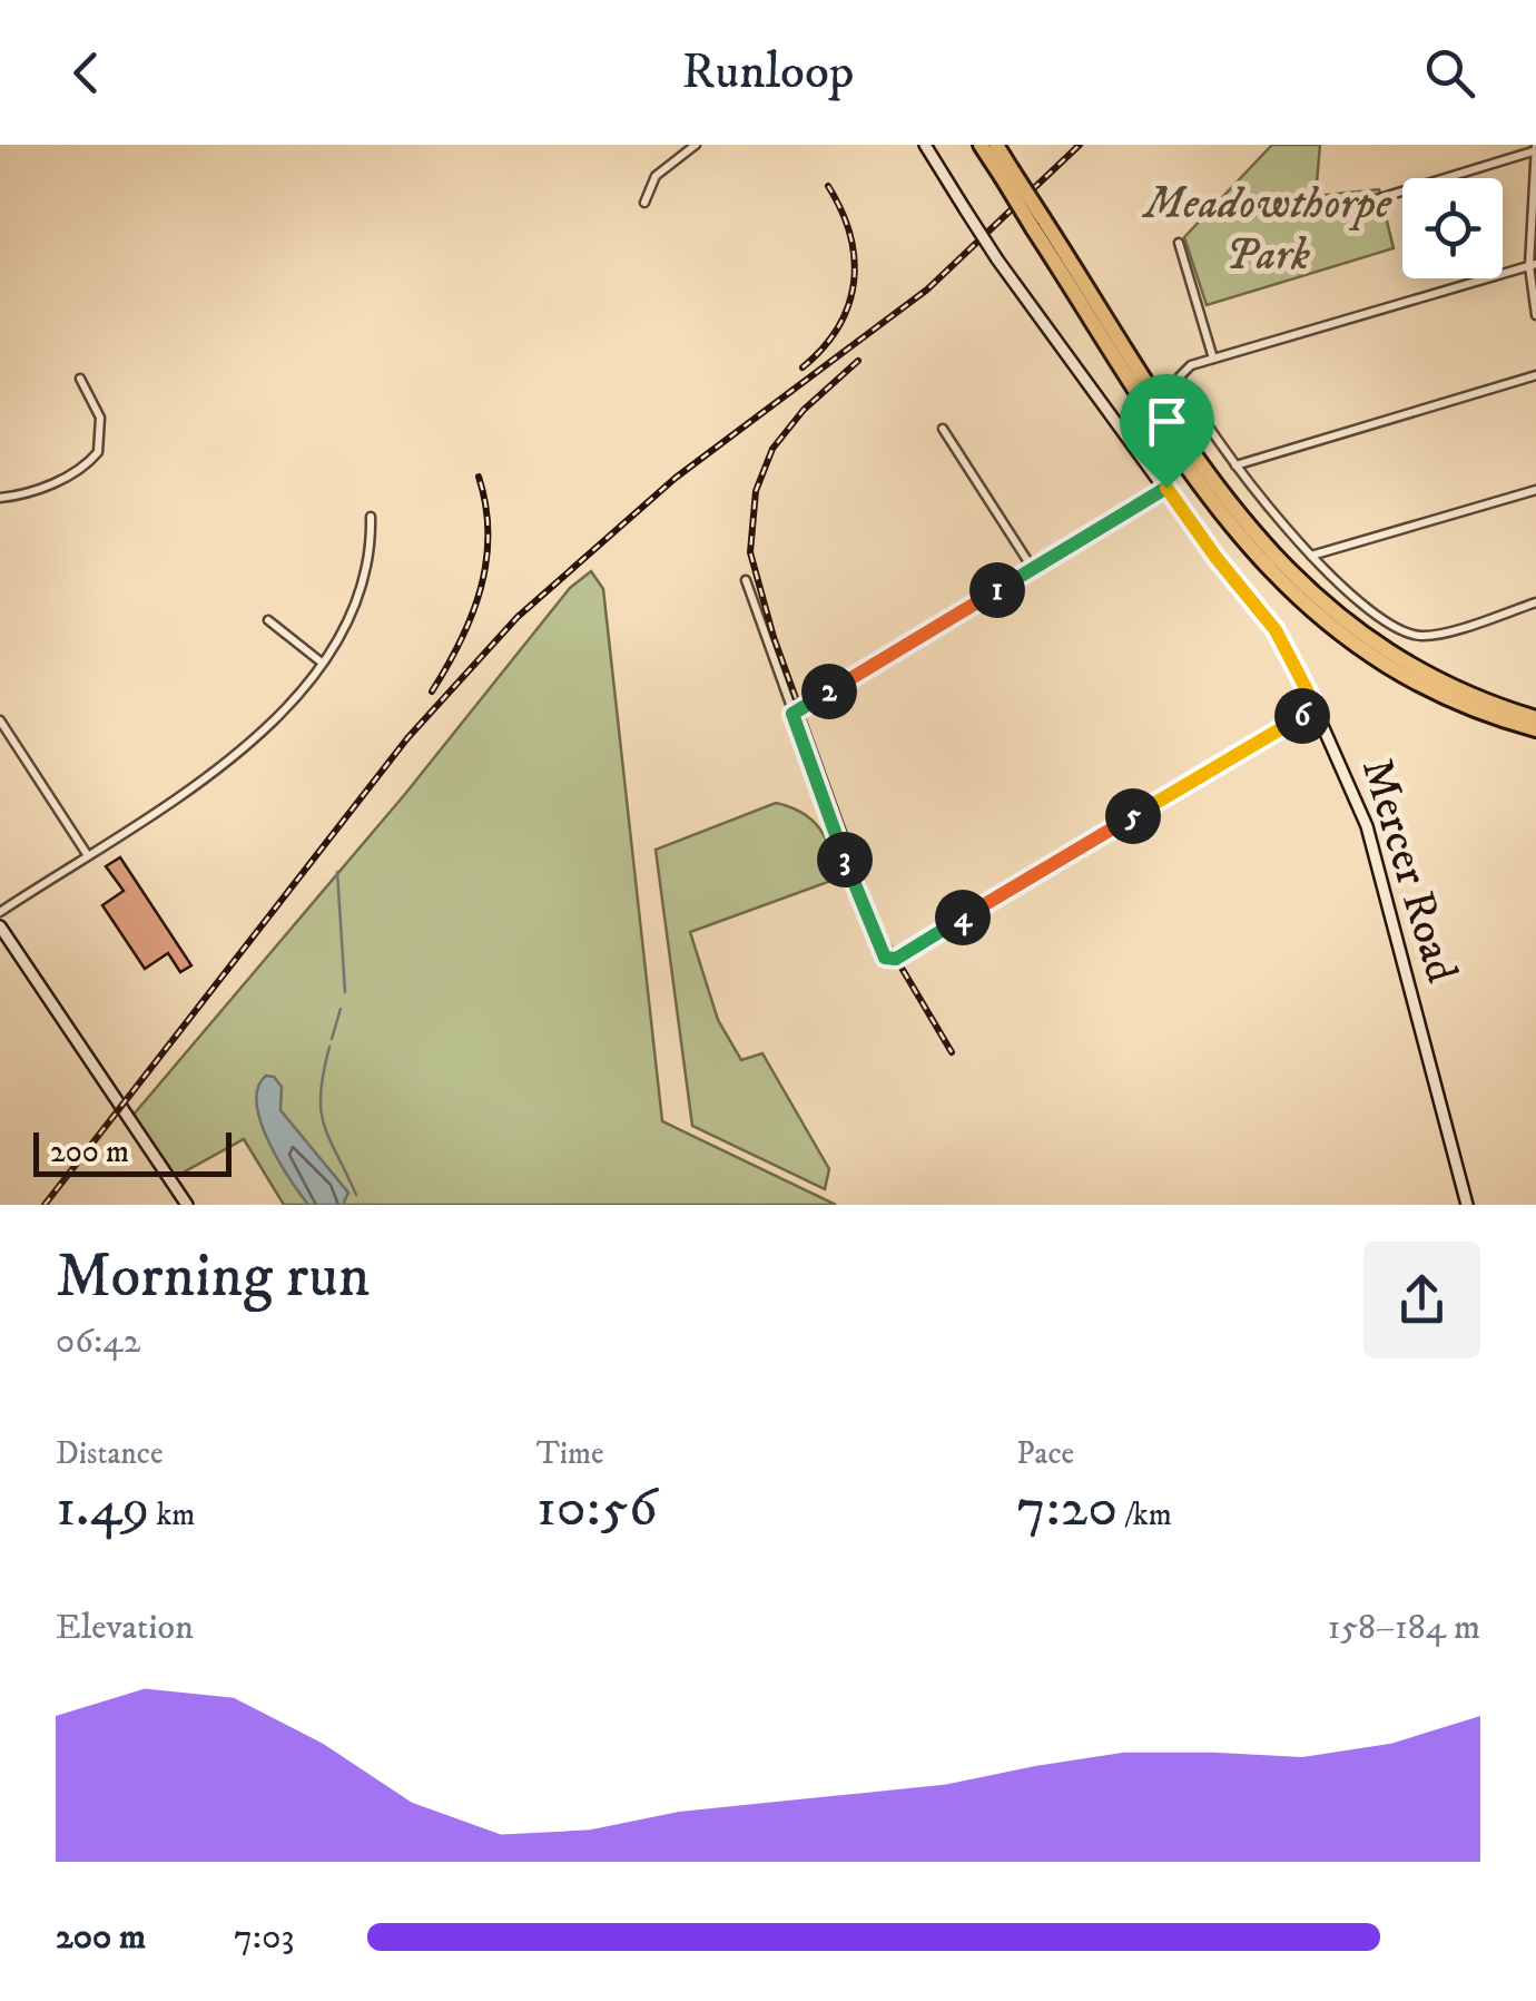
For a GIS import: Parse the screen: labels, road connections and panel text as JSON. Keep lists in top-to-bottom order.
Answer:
{
  "streets": {
    "street": ["Mercer Road"]
  },
  "parks": ["Meadowthorpe Park"],
  "scale_bar": "200 m",
  "page": {
    "header": "Runloop",
    "pins": [
      "1",
      "2",
      "6",
      "5",
      "3",
      "4"
    ],
    "scale": "200 m",
    "heading": ["Morning run", "06:42"],
    "stats": [
      ["Distance", "1.49 km"],
      ["Time", "10:56"],
      ["Pace", "7:20 /km"]
    ],
    "chart": ["Elevation", "158–184 m"],
    "list": [
      {
        "name": "200 m",
        "note": "7:03"
      }
    ]
  }
}
